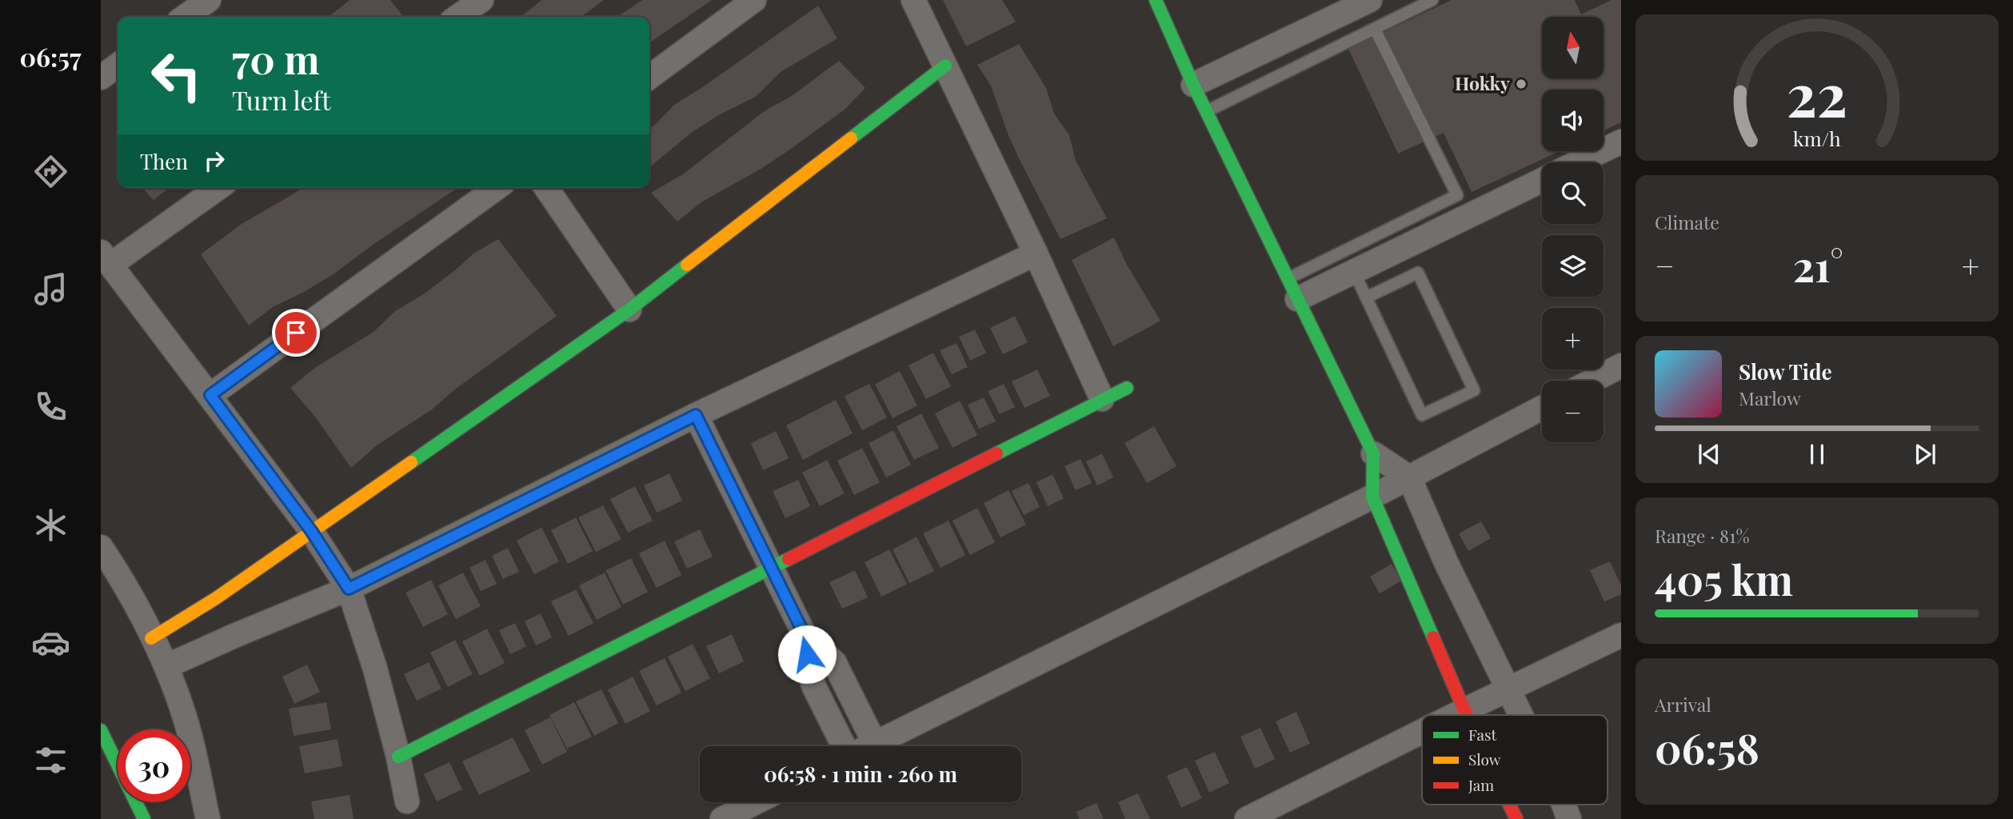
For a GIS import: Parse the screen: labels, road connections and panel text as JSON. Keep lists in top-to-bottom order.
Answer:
{
  "places": ["Hokky"],
  "legend": ["Fast", "Slow", "Jam"],
  "north": "top",
  "page": {
    "tabs": "06:57",
    "map_buttons": ["+", "−"],
    "turn": ["70 m", "Turn left"],
    "then": "Then",
    "tile": [
      "Climate",
      ["Range · 81%", "405 km"],
      ["Arrival", "06:58"]
    ],
    "heat": ["−", "21°", "+"],
    "song": ["Slow Tide", "Marlow"],
    "limit": "30",
    "trip": "06:58 · 1 min · 260 m",
    "gauge": ["22", "km/h"]
  }
}
